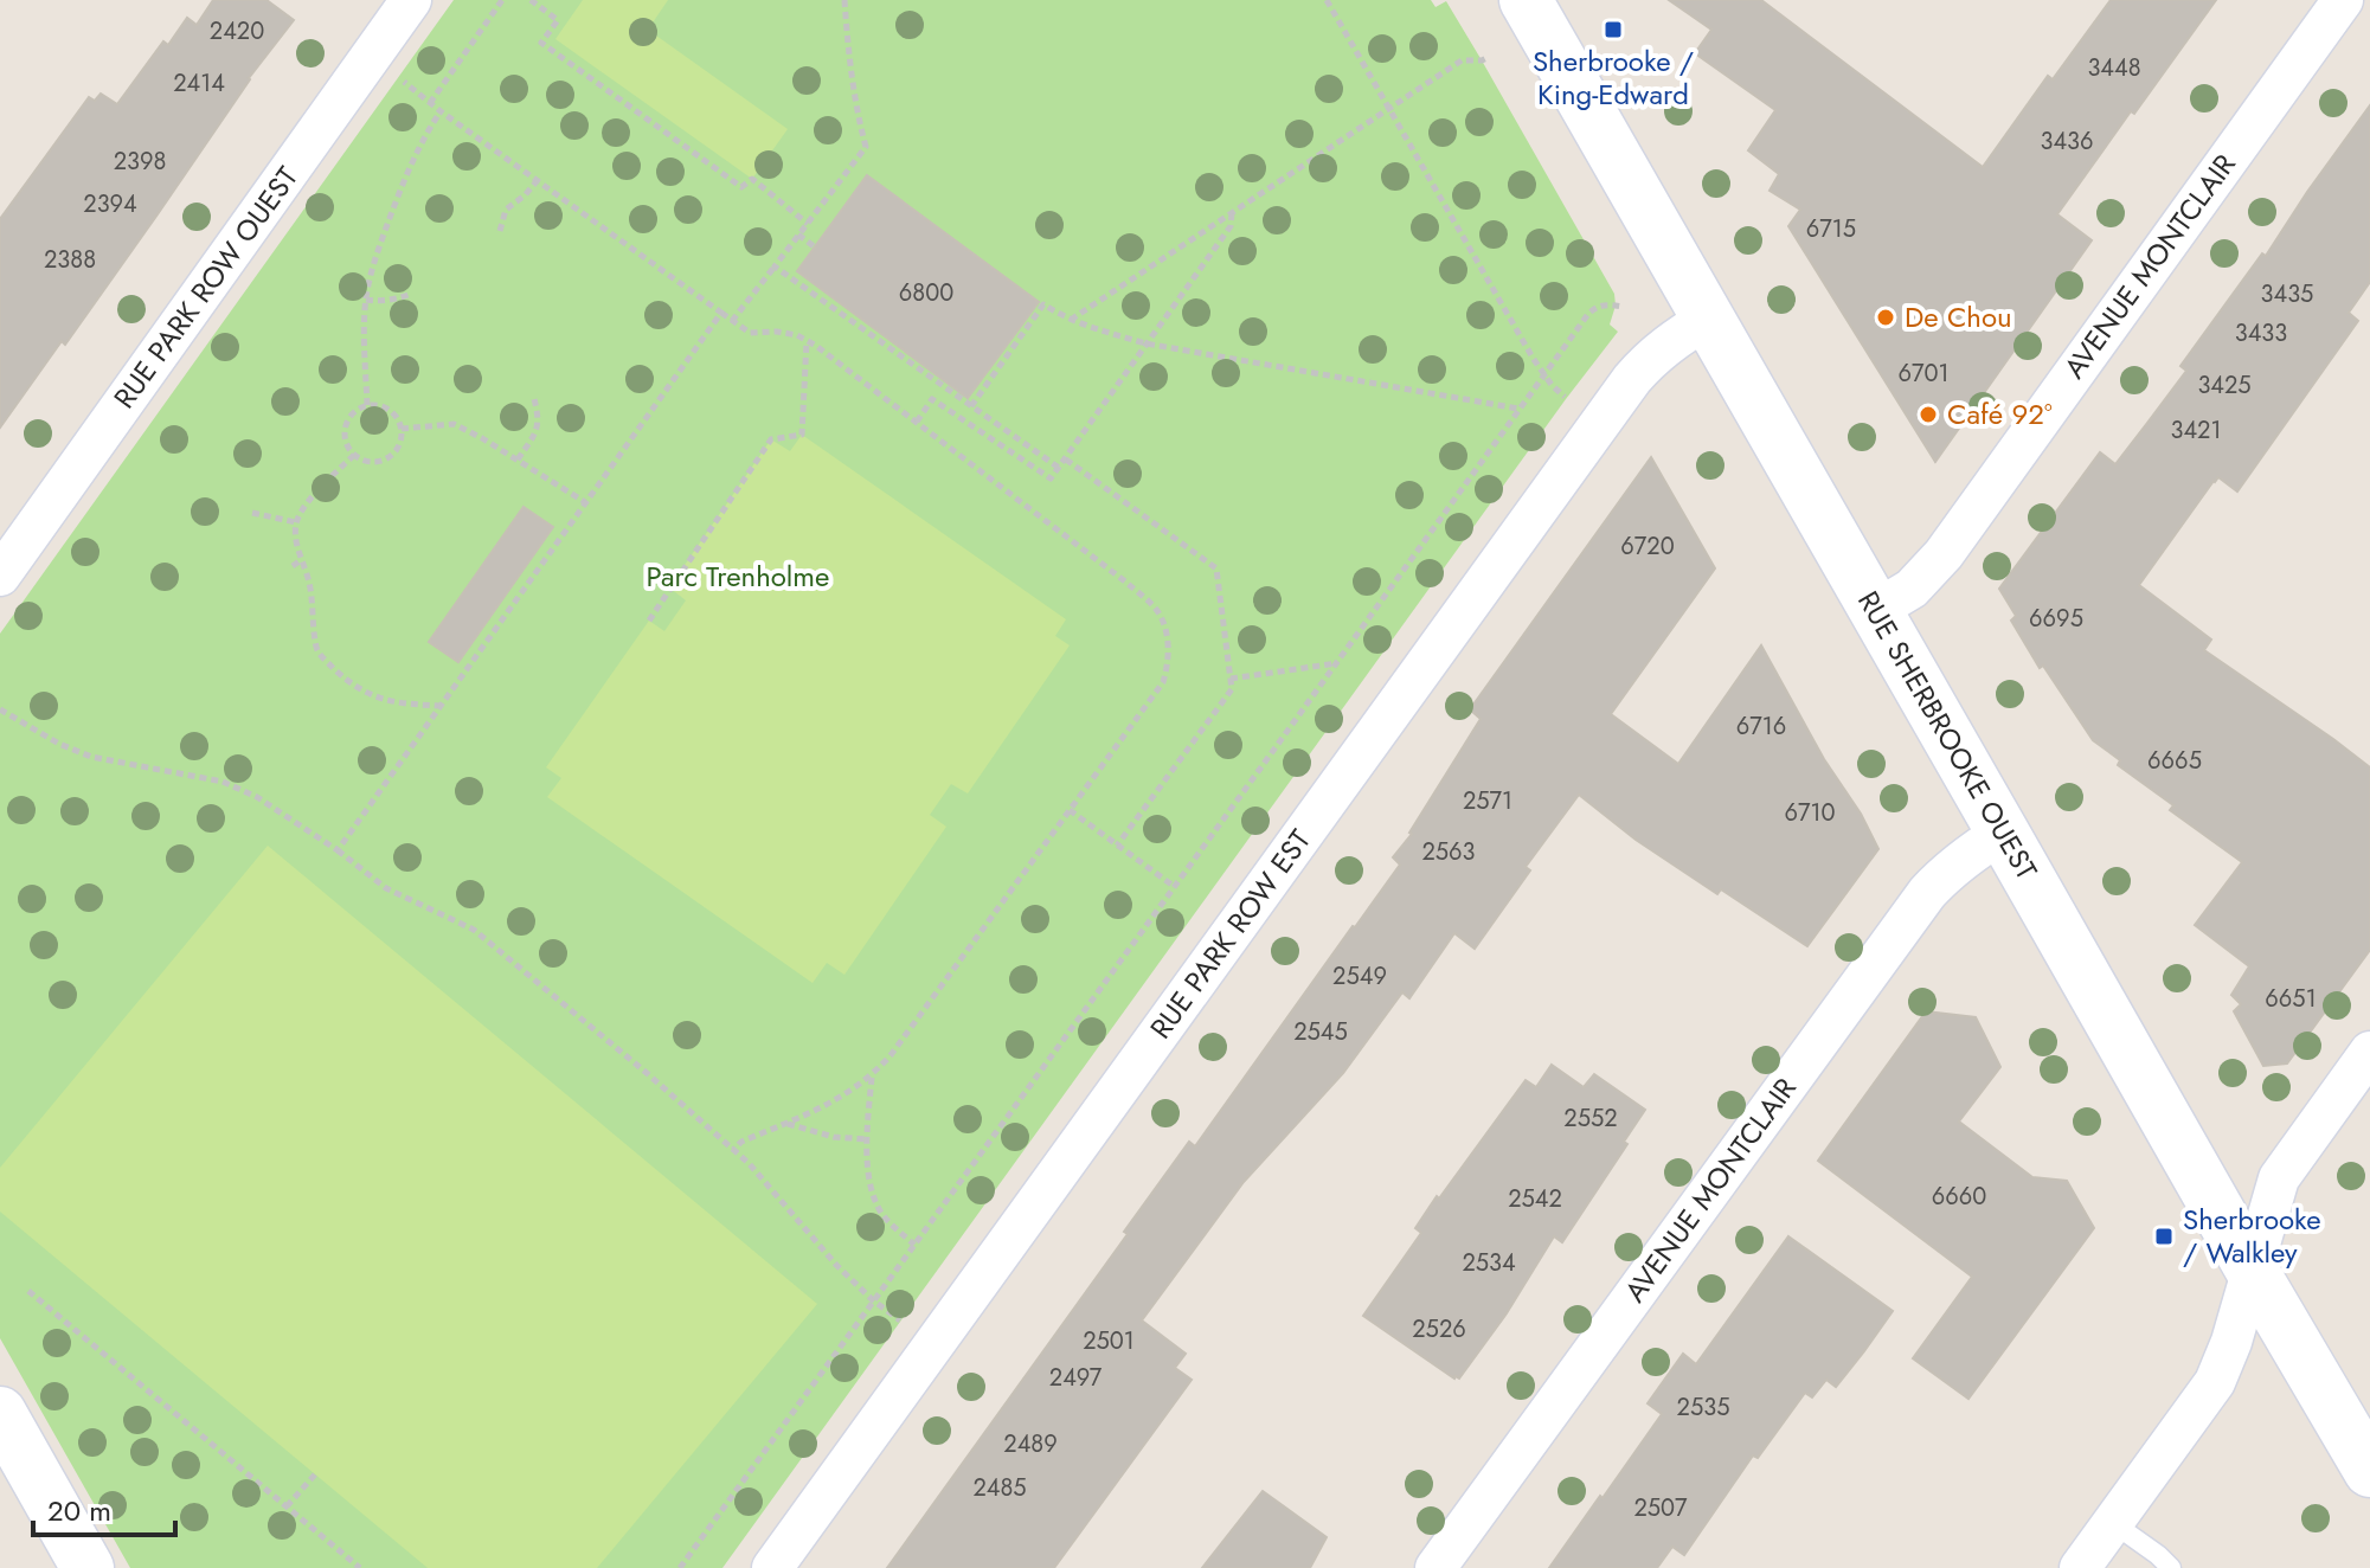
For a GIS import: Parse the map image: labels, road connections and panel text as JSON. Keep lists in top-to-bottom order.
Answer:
{
  "streets": {
    "main road": ["RUE SHERBROOKE OUEST"],
    "street": ["AVENUE MONTCLAIR", "RUE PARK ROW OUEST", "RUE PARK ROW EST"]
  },
  "crossings": [
    ["AVENUE MONTCLAIR", "RUE SHERBROOKE OUEST"],
    ["RUE SHERBROOKE OUEST", "RUE PARK ROW EST"]
  ],
  "parks": ["Parc Trenholme"],
  "places": {
    "transit": ["Sherbrooke / King-Edward", "Sherbrooke / Walkley"],
    "other": ["De Chou", "Café 92°"]
  },
  "house_numbers": [
    "2420",
    "3448",
    "2414",
    "3436",
    "2398",
    "2394",
    "6715",
    "2388",
    "6800",
    "3435",
    "3433",
    "6701",
    "3425",
    "3421",
    "6720",
    "6695",
    "6716",
    "6665",
    "2571",
    "6710",
    "2563",
    "2549",
    "6651",
    "2545",
    "2552",
    "6660",
    "2542",
    "2534",
    "2526",
    "2501",
    "2497",
    "2535",
    "2489",
    "2485",
    "2507"
  ],
  "scale_bar": "20 m"
}
